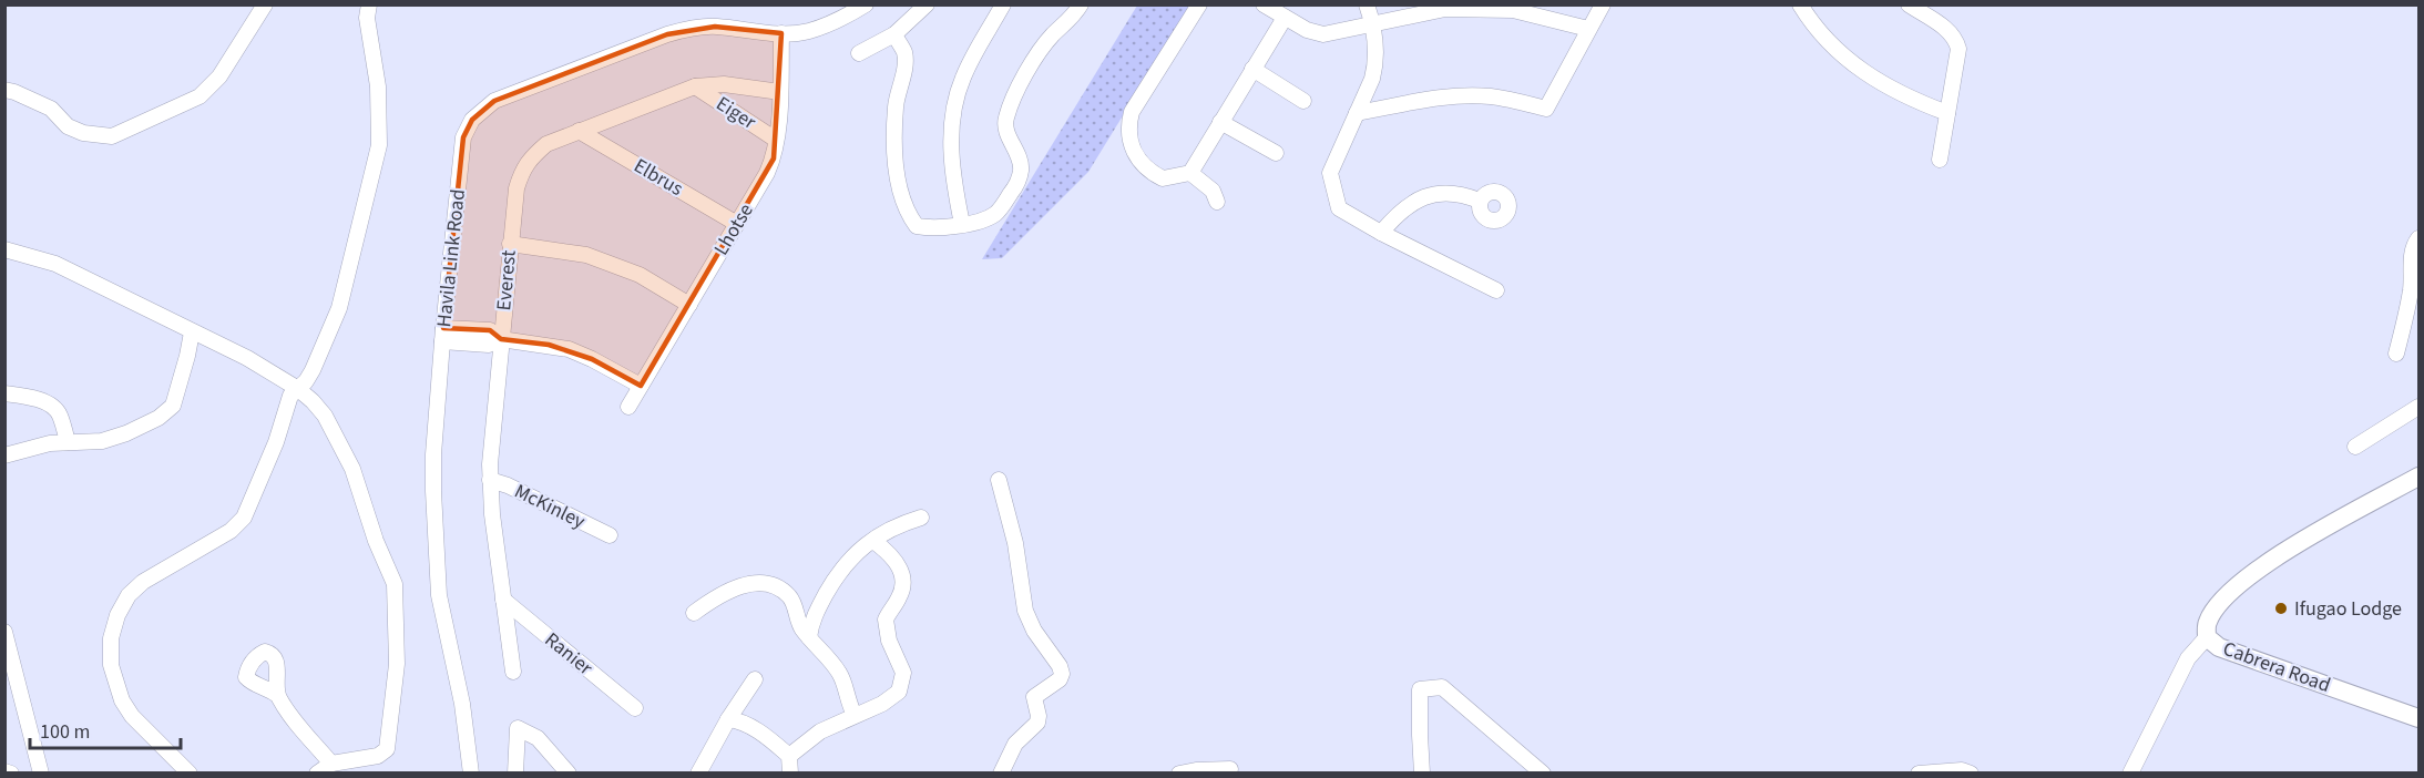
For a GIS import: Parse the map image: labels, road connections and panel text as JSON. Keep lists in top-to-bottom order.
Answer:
{
  "streets": {
    "main road": ["Cabrera Road"],
    "street": [
      "Eiger",
      "Elbrus",
      "Lhotse",
      "Havila Link Road",
      "Everest",
      "McKinley",
      "Ranier"
    ]
  },
  "crossings": [
    ["Eiger", "Lhotse"],
    ["Eiger", "Everest"],
    ["Elbrus", "Lhotse"],
    ["Elbrus", "Everest"],
    ["Lhotse", "Havila Link Road"],
    ["Lhotse", "Everest"],
    ["Everest", "McKinley"],
    ["Everest", "Ranier"]
  ],
  "places": ["Ifugao Lodge"],
  "scale_bar": "100 m"
}
